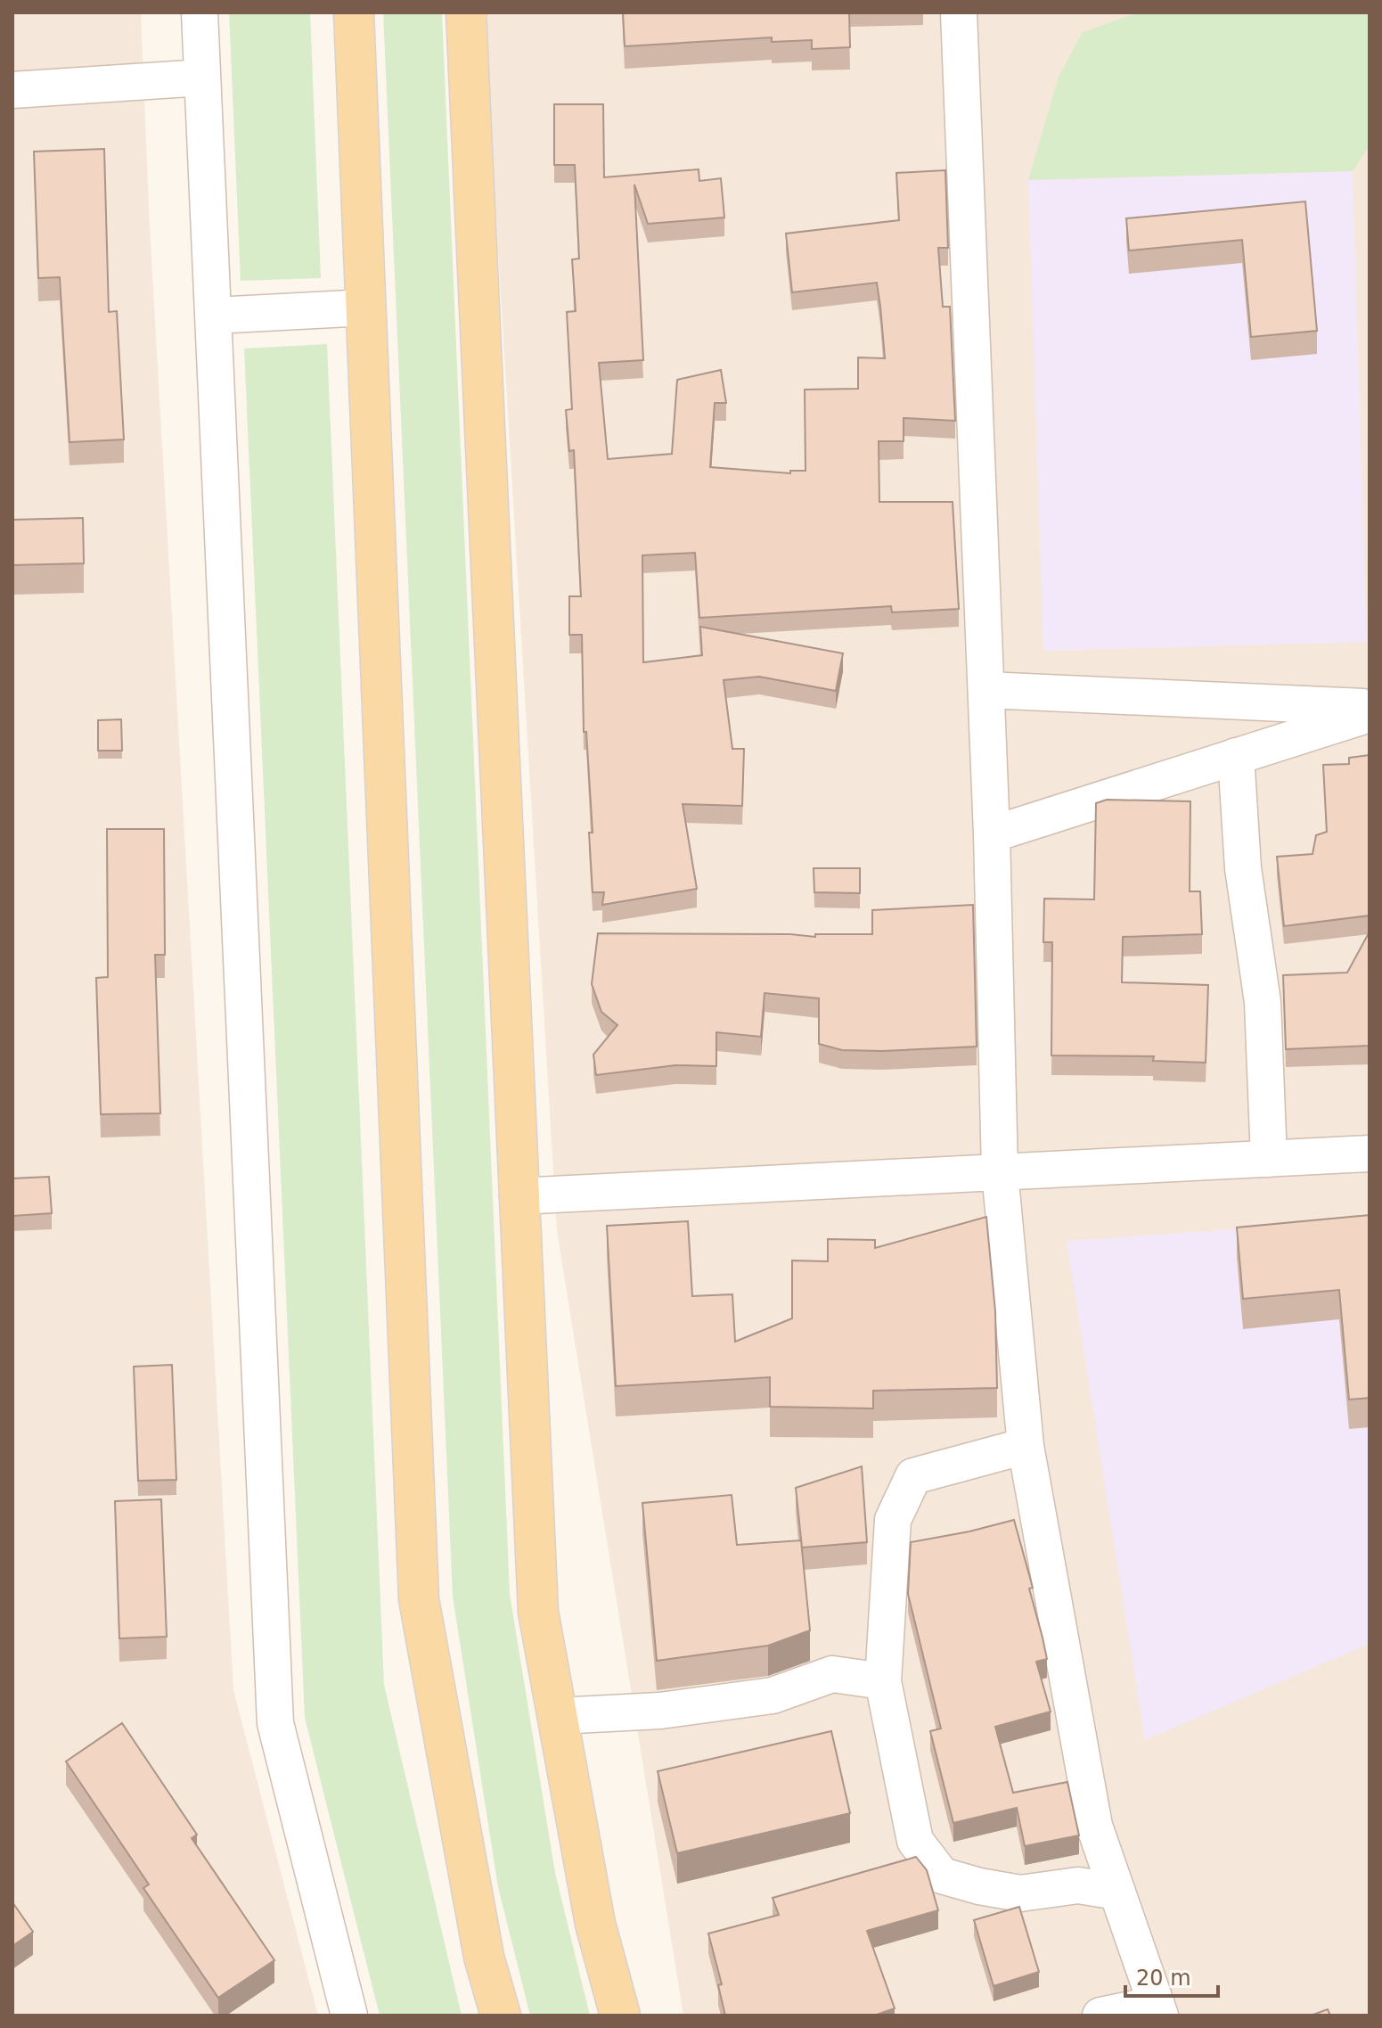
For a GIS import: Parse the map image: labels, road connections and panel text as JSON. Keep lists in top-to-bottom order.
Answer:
{
  "scale_bar": "20 m"
}
